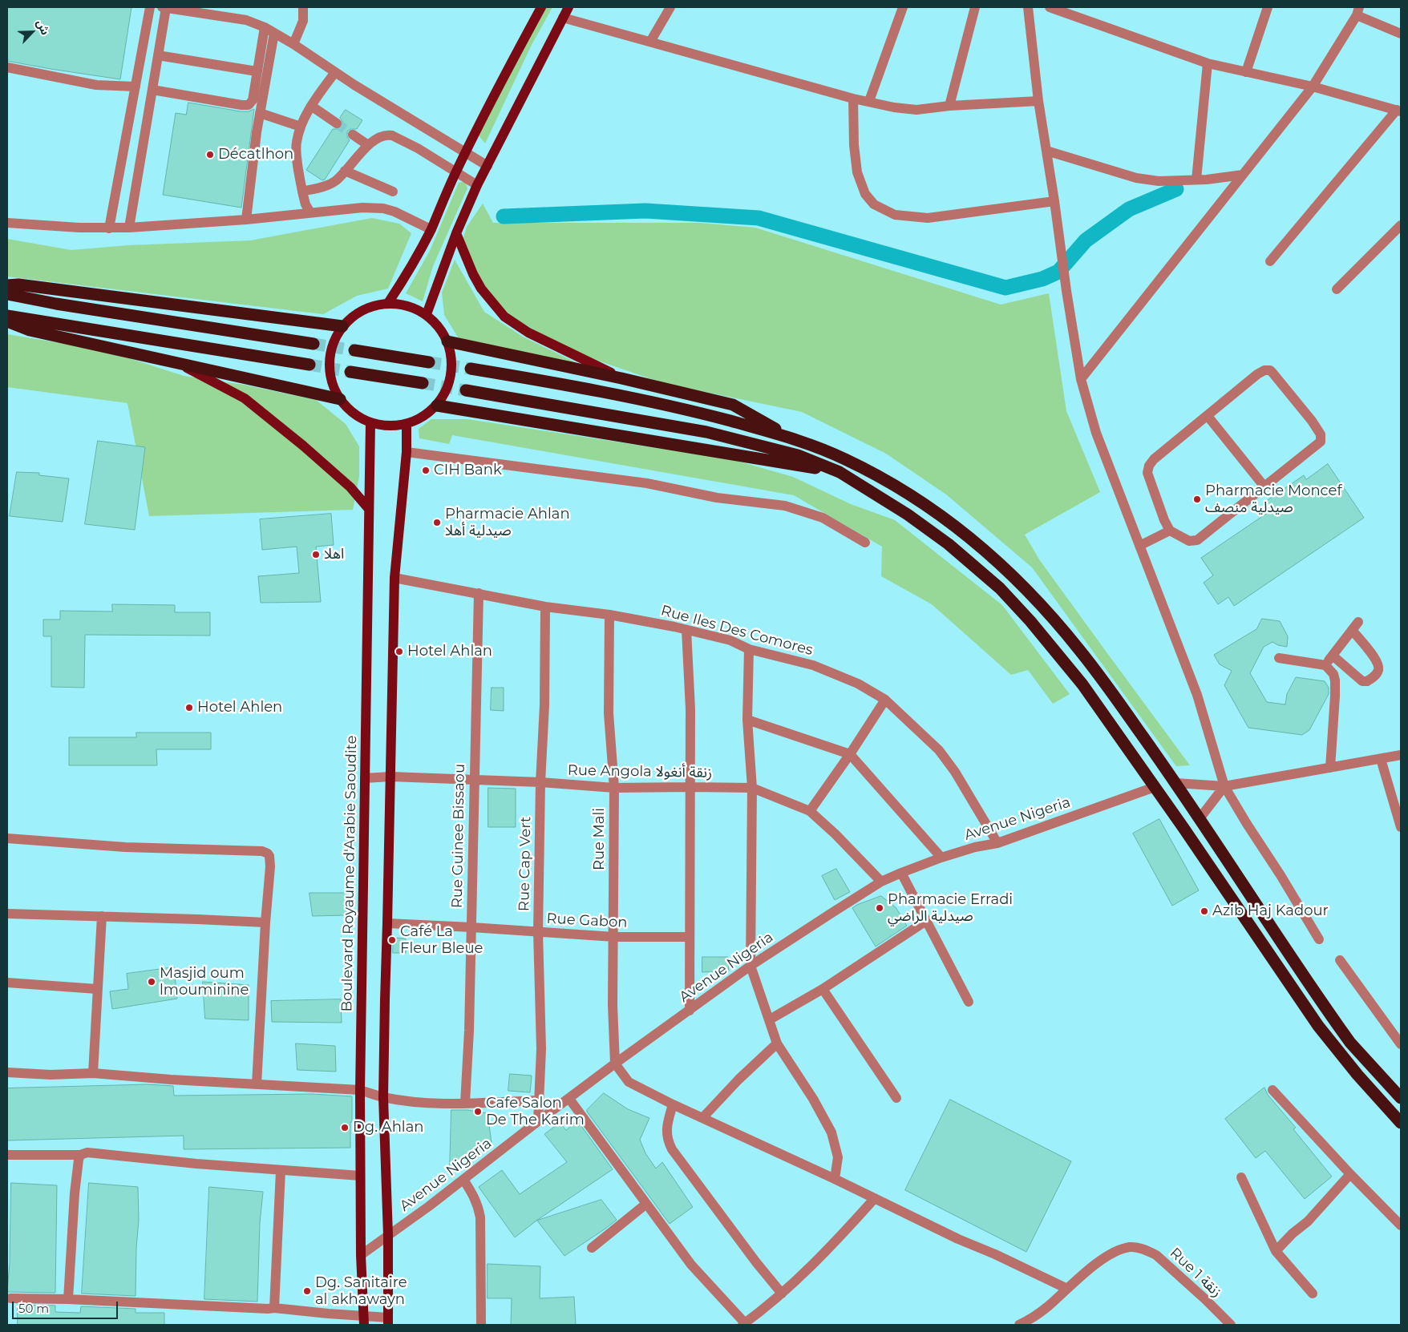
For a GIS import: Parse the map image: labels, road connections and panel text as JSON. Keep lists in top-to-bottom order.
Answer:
{
  "streets": {
    "main road": ["Boulevard Royaume d'Arabie Saoudite"],
    "street": [
      "Rue Iles Des Comores",
      "Rue Angola زنقة أنغولا",
      "Avenue Nigeria",
      "Rue Guinee Bissaou",
      "Rue Mali",
      "Rue Cap Vert",
      "Rue Gabon",
      "Rue 1 زنقة"
    ]
  },
  "crossings": [
    ["Rue Iles Des Comores", "Avenue Nigeria"],
    ["Rue Iles Des Comores", "Rue Guinee Bissaou"],
    ["Rue Iles Des Comores", "Rue Mali"],
    ["Rue Iles Des Comores", "Rue Cap Vert"],
    ["Rue Angola زنقة أنغولا", "Avenue Nigeria"],
    ["Rue Angola زنقة أنغولا", "Rue Guinee Bissaou"],
    ["Rue Angola زنقة أنغولا", "Rue Mali"],
    ["Rue Angola زنقة أنغولا", "Rue Cap Vert"],
    ["Rue Angola زنقة أنغولا", "Boulevard Royaume d'Arabie Saoudite"],
    ["Avenue Nigeria", "Rue Mali"],
    ["Avenue Nigeria", "Rue Cap Vert"],
    ["Avenue Nigeria", "Boulevard Royaume d'Arabie Saoudite"],
    ["Rue Guinee Bissaou", "Rue Gabon"],
    ["Rue Mali", "Rue Gabon"],
    ["Rue Cap Vert", "Rue Gabon"]
  ],
  "places": [
    "Décatlhon",
    "CIH Bank",
    "Pharmacie Moncef صيدلية منصف",
    "Pharmacie Ahlan صيدلية أهلا",
    "اهلا",
    "Hotel Ahlan",
    "Hotel Ahlen",
    "Pharmacie Erradi صيدلية الراضي",
    "Azib Haj Kadour",
    "Café La Fleur Bleue",
    "Masjid oum lmouminine",
    "Cafe Salon De The Karim",
    "Dg. Ahlan",
    "Dg. Sanitaire al akhawayn"
  ],
  "scale_bar": "50 m",
  "north": "top right"
}
